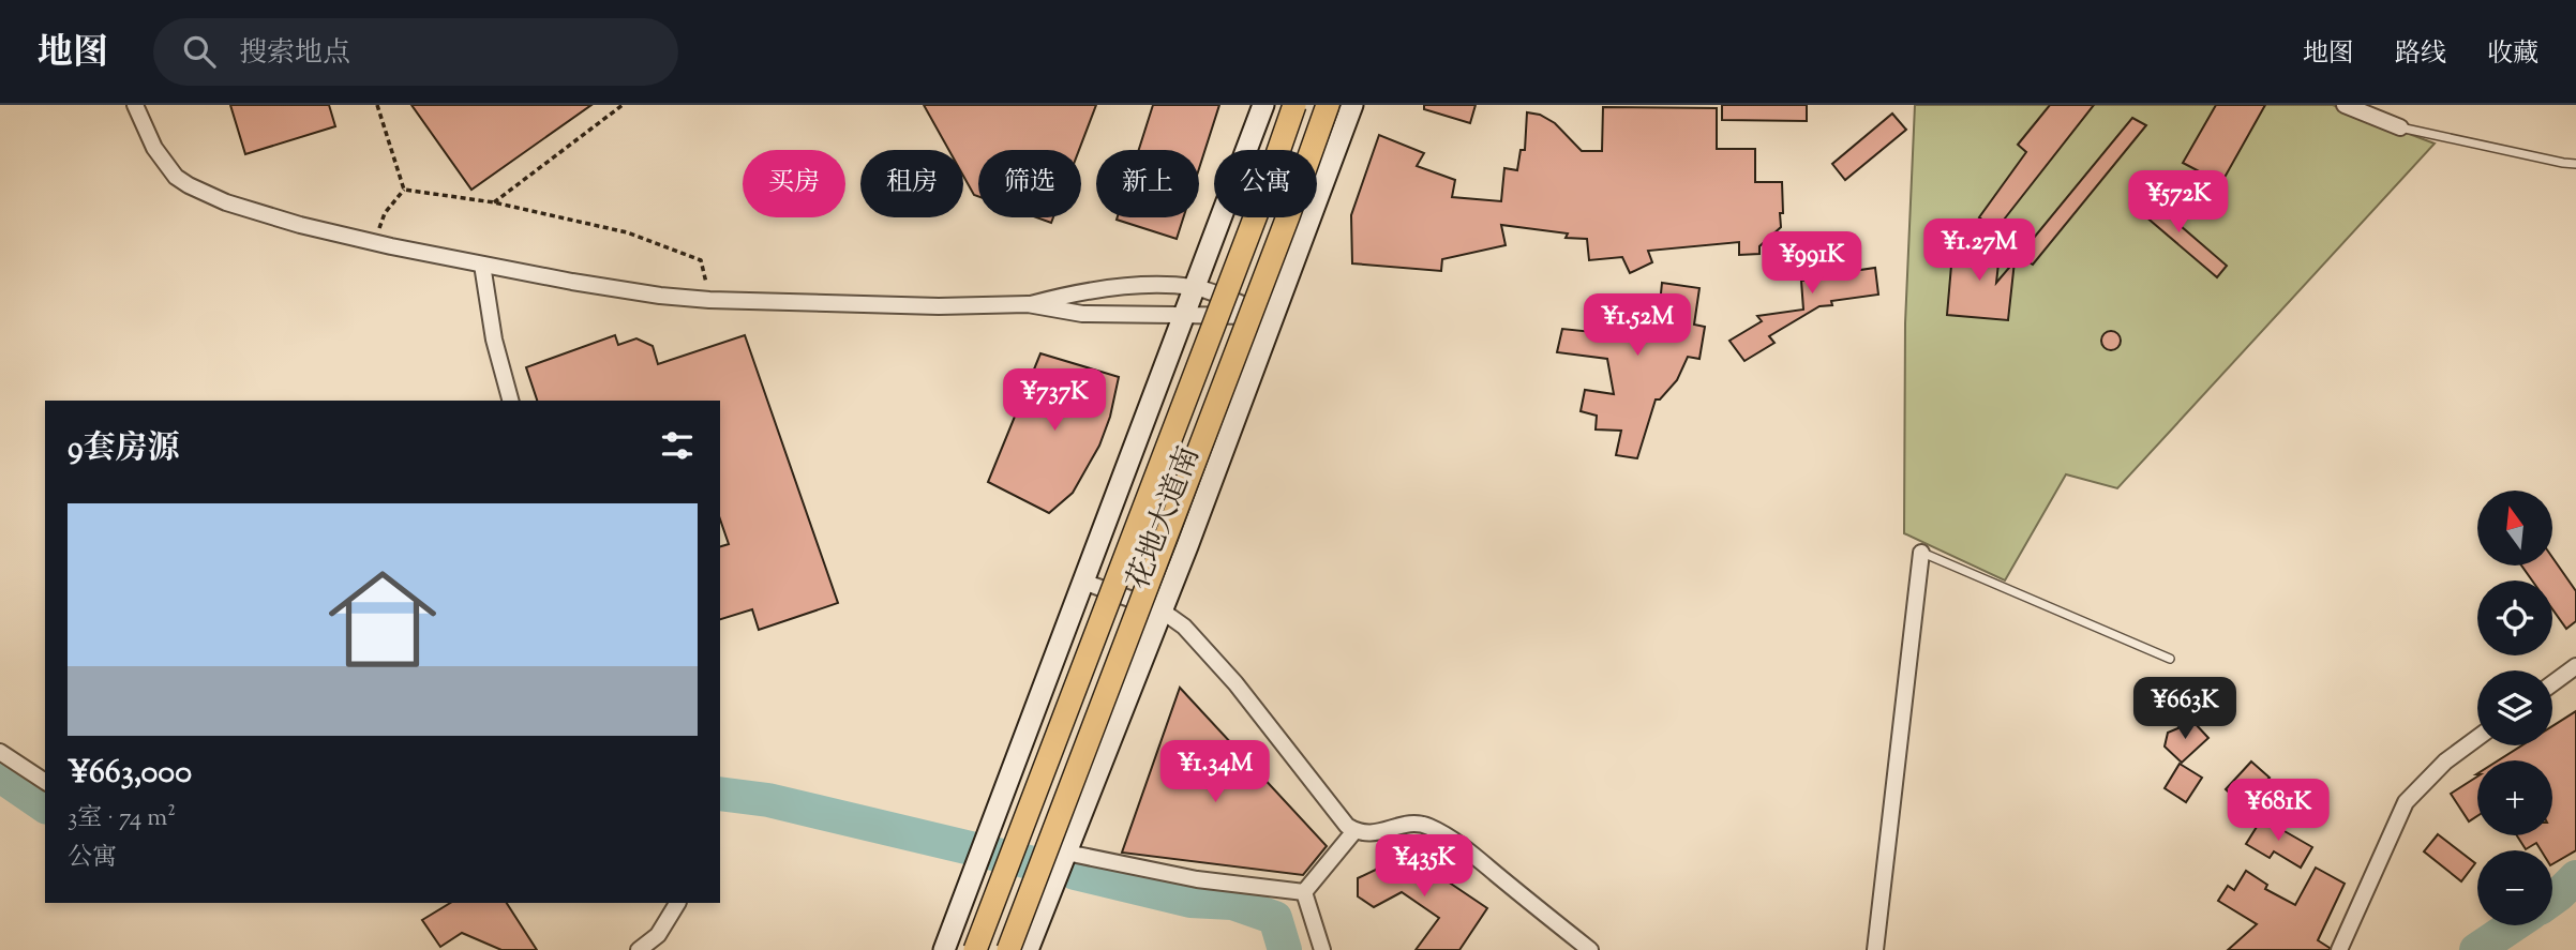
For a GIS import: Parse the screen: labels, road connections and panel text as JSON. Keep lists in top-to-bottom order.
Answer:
{
  "streets": {
    "main road": ["花地大道南"]
  },
  "north": "top",
  "page": {
    "header": "地图",
    "search": "搜索地点",
    "nav": ["地图", "路线", "收藏"],
    "chip": [
      "买房",
      "租房",
      "筛选",
      "新上",
      "公寓"
    ],
    "price": [
      "¥572K",
      "¥1.27M",
      "¥991K",
      "¥1.52M",
      "¥737K",
      "¥663K",
      "¥1.34M",
      "¥681K",
      "¥435K"
    ],
    "heading": "9套房源",
    "map_buttons": ["+", "−"],
    "list": [
      {
        "name": "¥663,000",
        "note": "3室 · 74 m² · 公寓"
      }
    ]
  }
}
